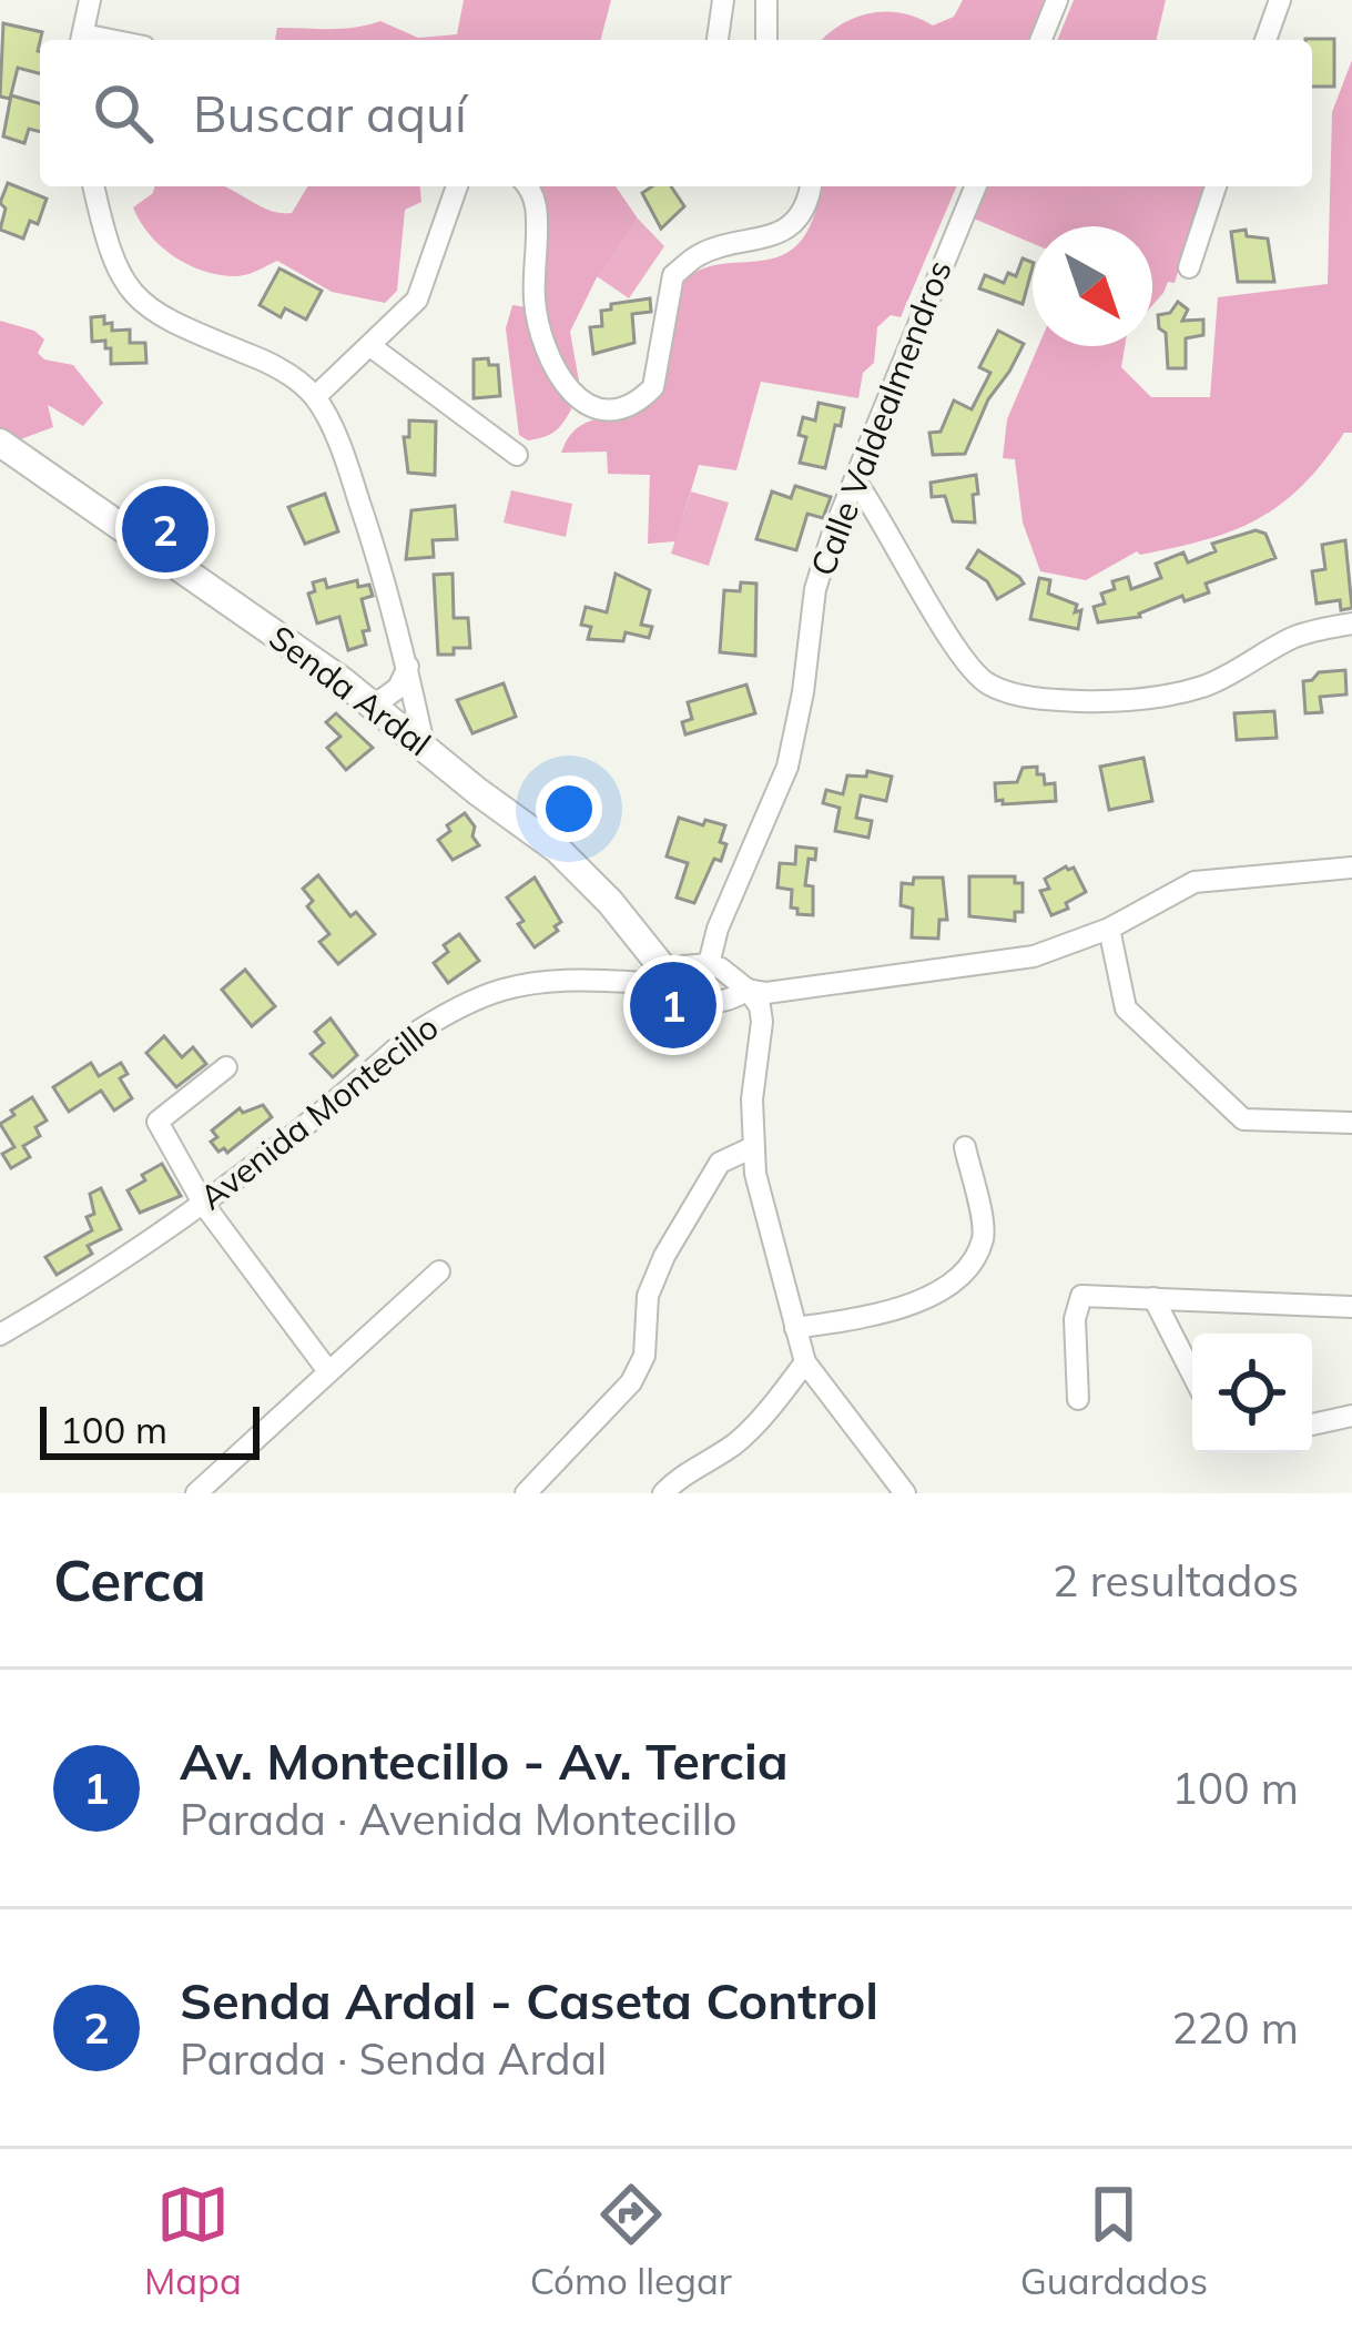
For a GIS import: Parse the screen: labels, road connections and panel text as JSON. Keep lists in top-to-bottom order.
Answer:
{
  "streets": {
    "main road": ["Senda Ardal"],
    "street": ["Calle Valdealmendros", "Avenida Montecillo"]
  },
  "crossings": [
    ["Senda Ardal", "Avenida Montecillo"]
  ],
  "scale_bar": "100 m",
  "north": "bottom right",
  "page": {
    "search": "Buscar aquí",
    "pins": ["2", "1"],
    "scale": "100 m",
    "heading": ["Cerca", "2 resultados"],
    "list": [
      {
        "mark": "1",
        "name": "Av. Montecillo - Av. Tercia",
        "note": "Parada · Avenida Montecillo",
        "value": "100 m"
      },
      {
        "mark": "2",
        "name": "Senda Ardal - Caseta Control",
        "note": "Parada · Senda Ardal",
        "value": "220 m"
      }
    ],
    "nav": ["Mapa", "Cómo llegar", "Guardados"]
  }
}
